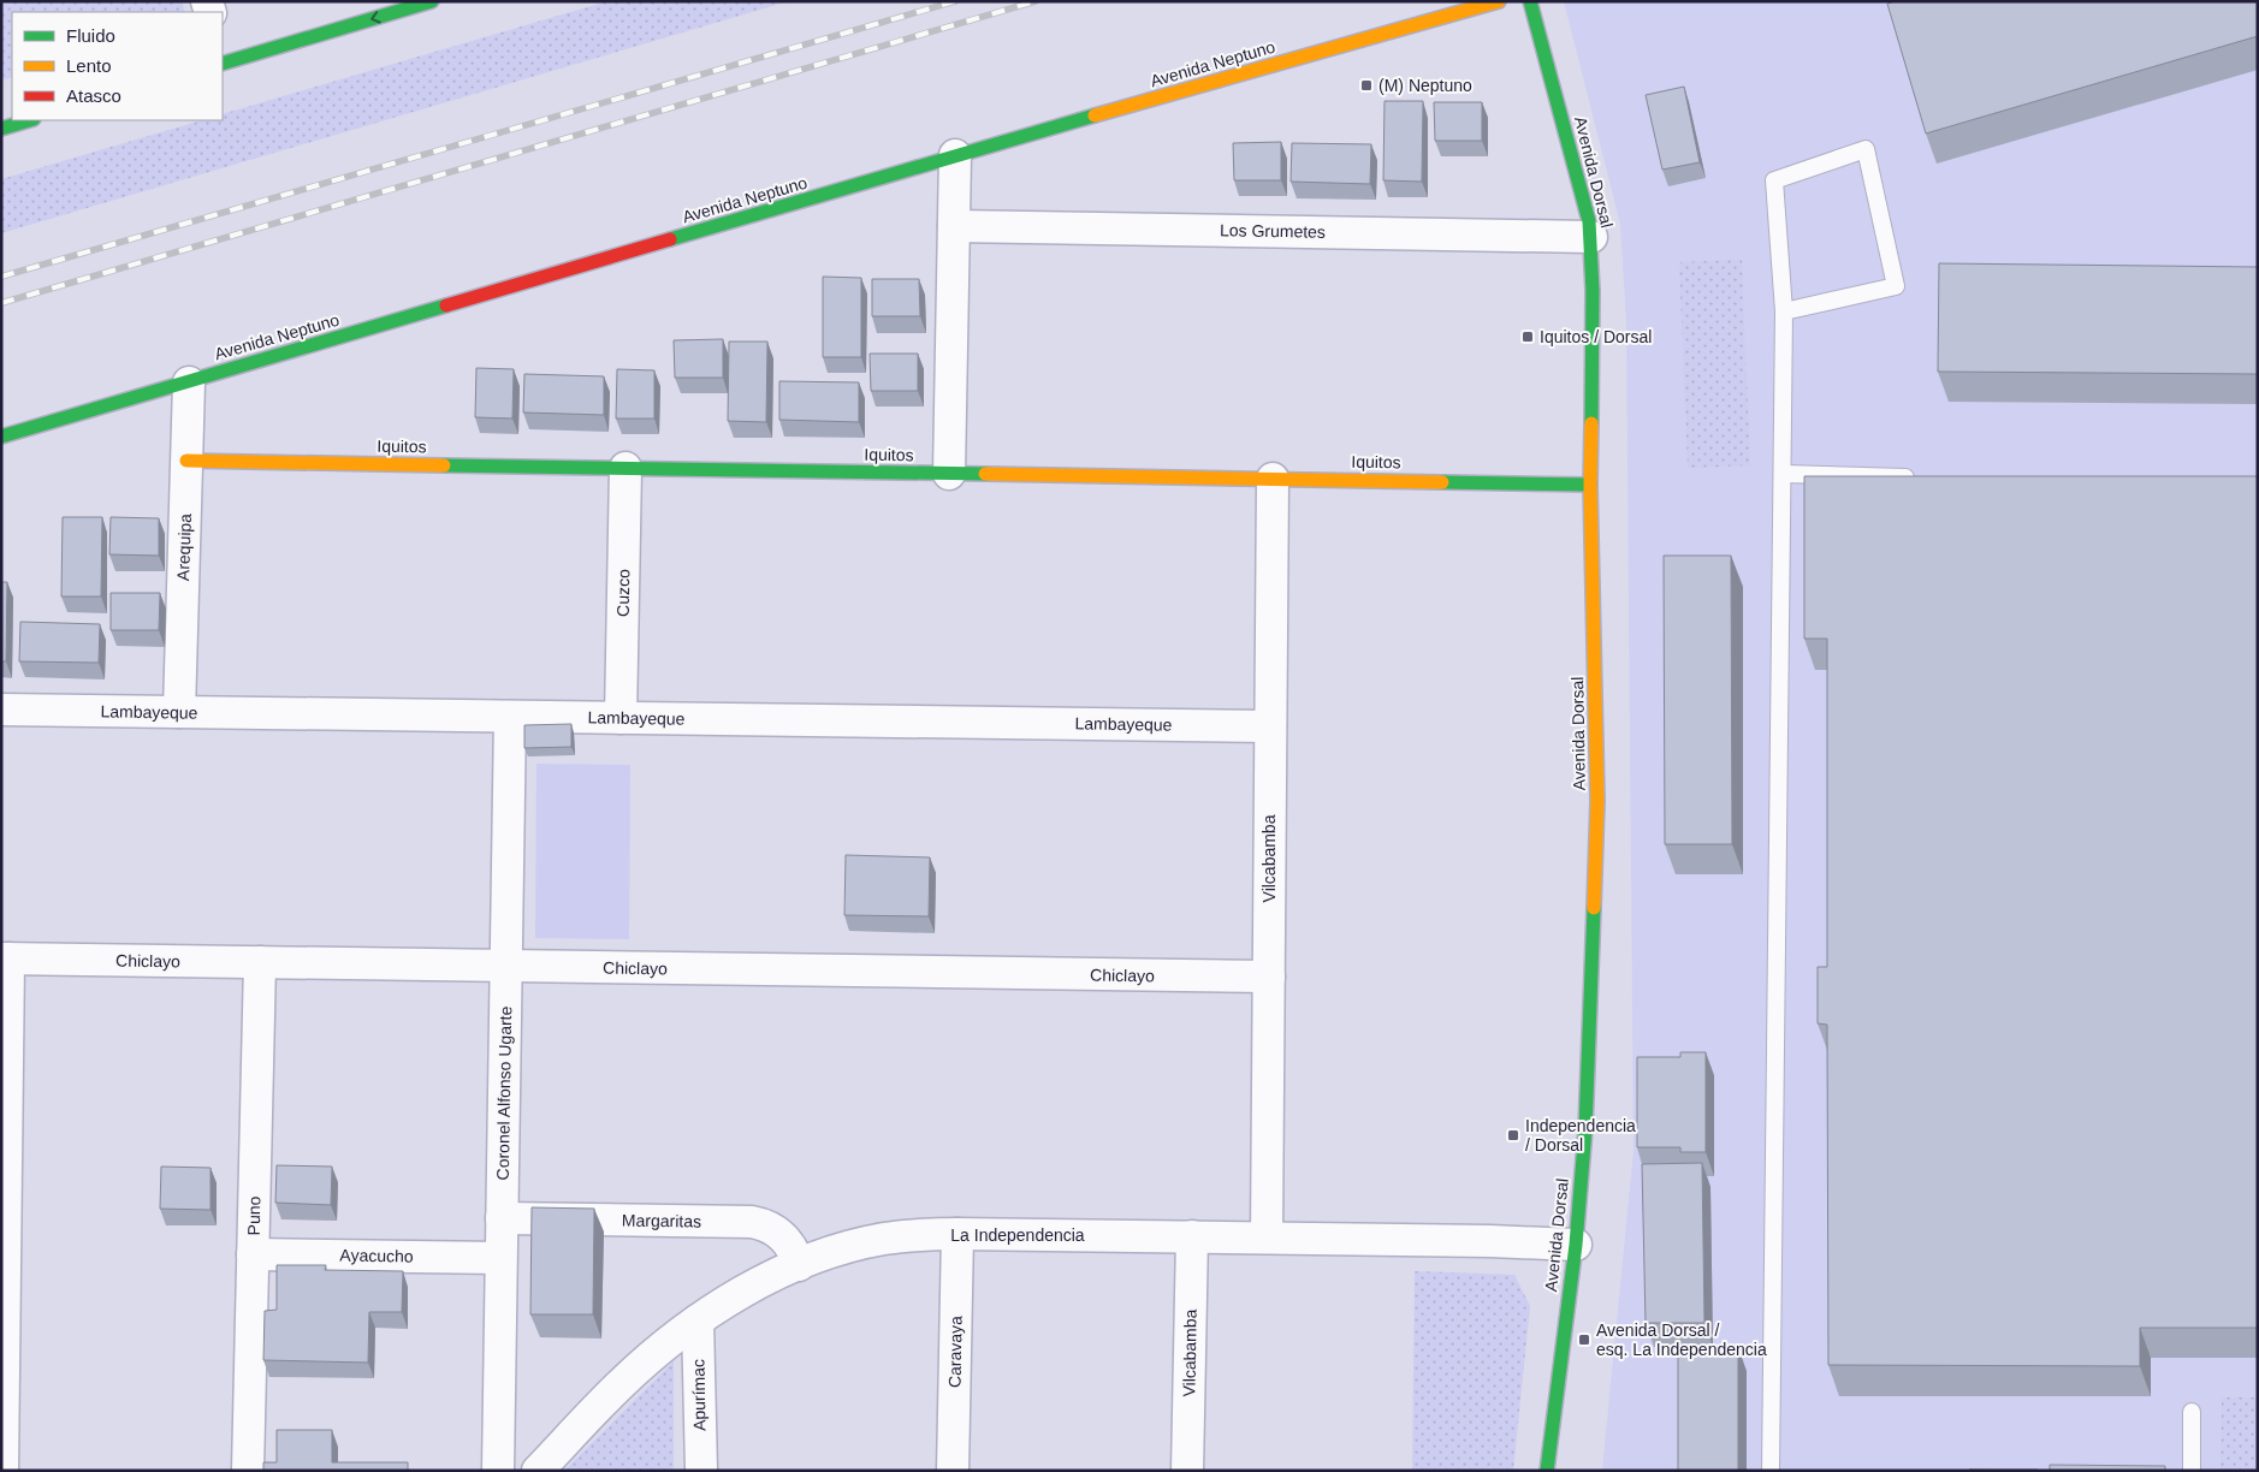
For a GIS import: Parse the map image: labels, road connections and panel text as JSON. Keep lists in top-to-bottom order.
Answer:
{
  "streets": {
    "street": [
      "Avenida Neptuno",
      "Avenida Dorsal",
      "Los Grumetes",
      "Iquitos",
      "Arequipa",
      "Cuzco",
      "Lambayeque",
      "Vilcabamba",
      "Chiclayo",
      "Coronel Alfonso Ugarte",
      "Puno",
      "Margaritas",
      "La Independencia",
      "Ayacucho",
      "Caravaya",
      "Apurímac"
    ]
  },
  "crossings": [
    ["Avenida Neptuno", "Arequipa"],
    ["Avenida Dorsal", "Los Grumetes"],
    ["Avenida Dorsal", "Iquitos"],
    ["Avenida Dorsal", "La Independencia"],
    ["Iquitos", "Arequipa"],
    ["Iquitos", "Cuzco"],
    ["Iquitos", "Vilcabamba"],
    ["Arequipa", "Lambayeque"],
    ["Cuzco", "Lambayeque"],
    ["Lambayeque", "Vilcabamba"],
    ["Lambayeque", "Coronel Alfonso Ugarte"],
    ["Vilcabamba", "Chiclayo"],
    ["Vilcabamba", "La Independencia"],
    ["Chiclayo", "Coronel Alfonso Ugarte"],
    ["Chiclayo", "Puno"],
    ["Coronel Alfonso Ugarte", "Margaritas"],
    ["Coronel Alfonso Ugarte", "Ayacucho"],
    ["Puno", "Ayacucho"],
    ["Margaritas", "La Independencia"],
    ["La Independencia", "Caravaya"],
    ["La Independencia", "Apurímac"]
  ],
  "places": {
    "transit": [
      "(M) Neptuno",
      "Iquitos / Dorsal",
      "Independencia / Dorsal",
      "Avenida Dorsal / esq. La Independencia"
    ]
  },
  "legend": ["Fluido", "Lento", "Atasco"]
}
